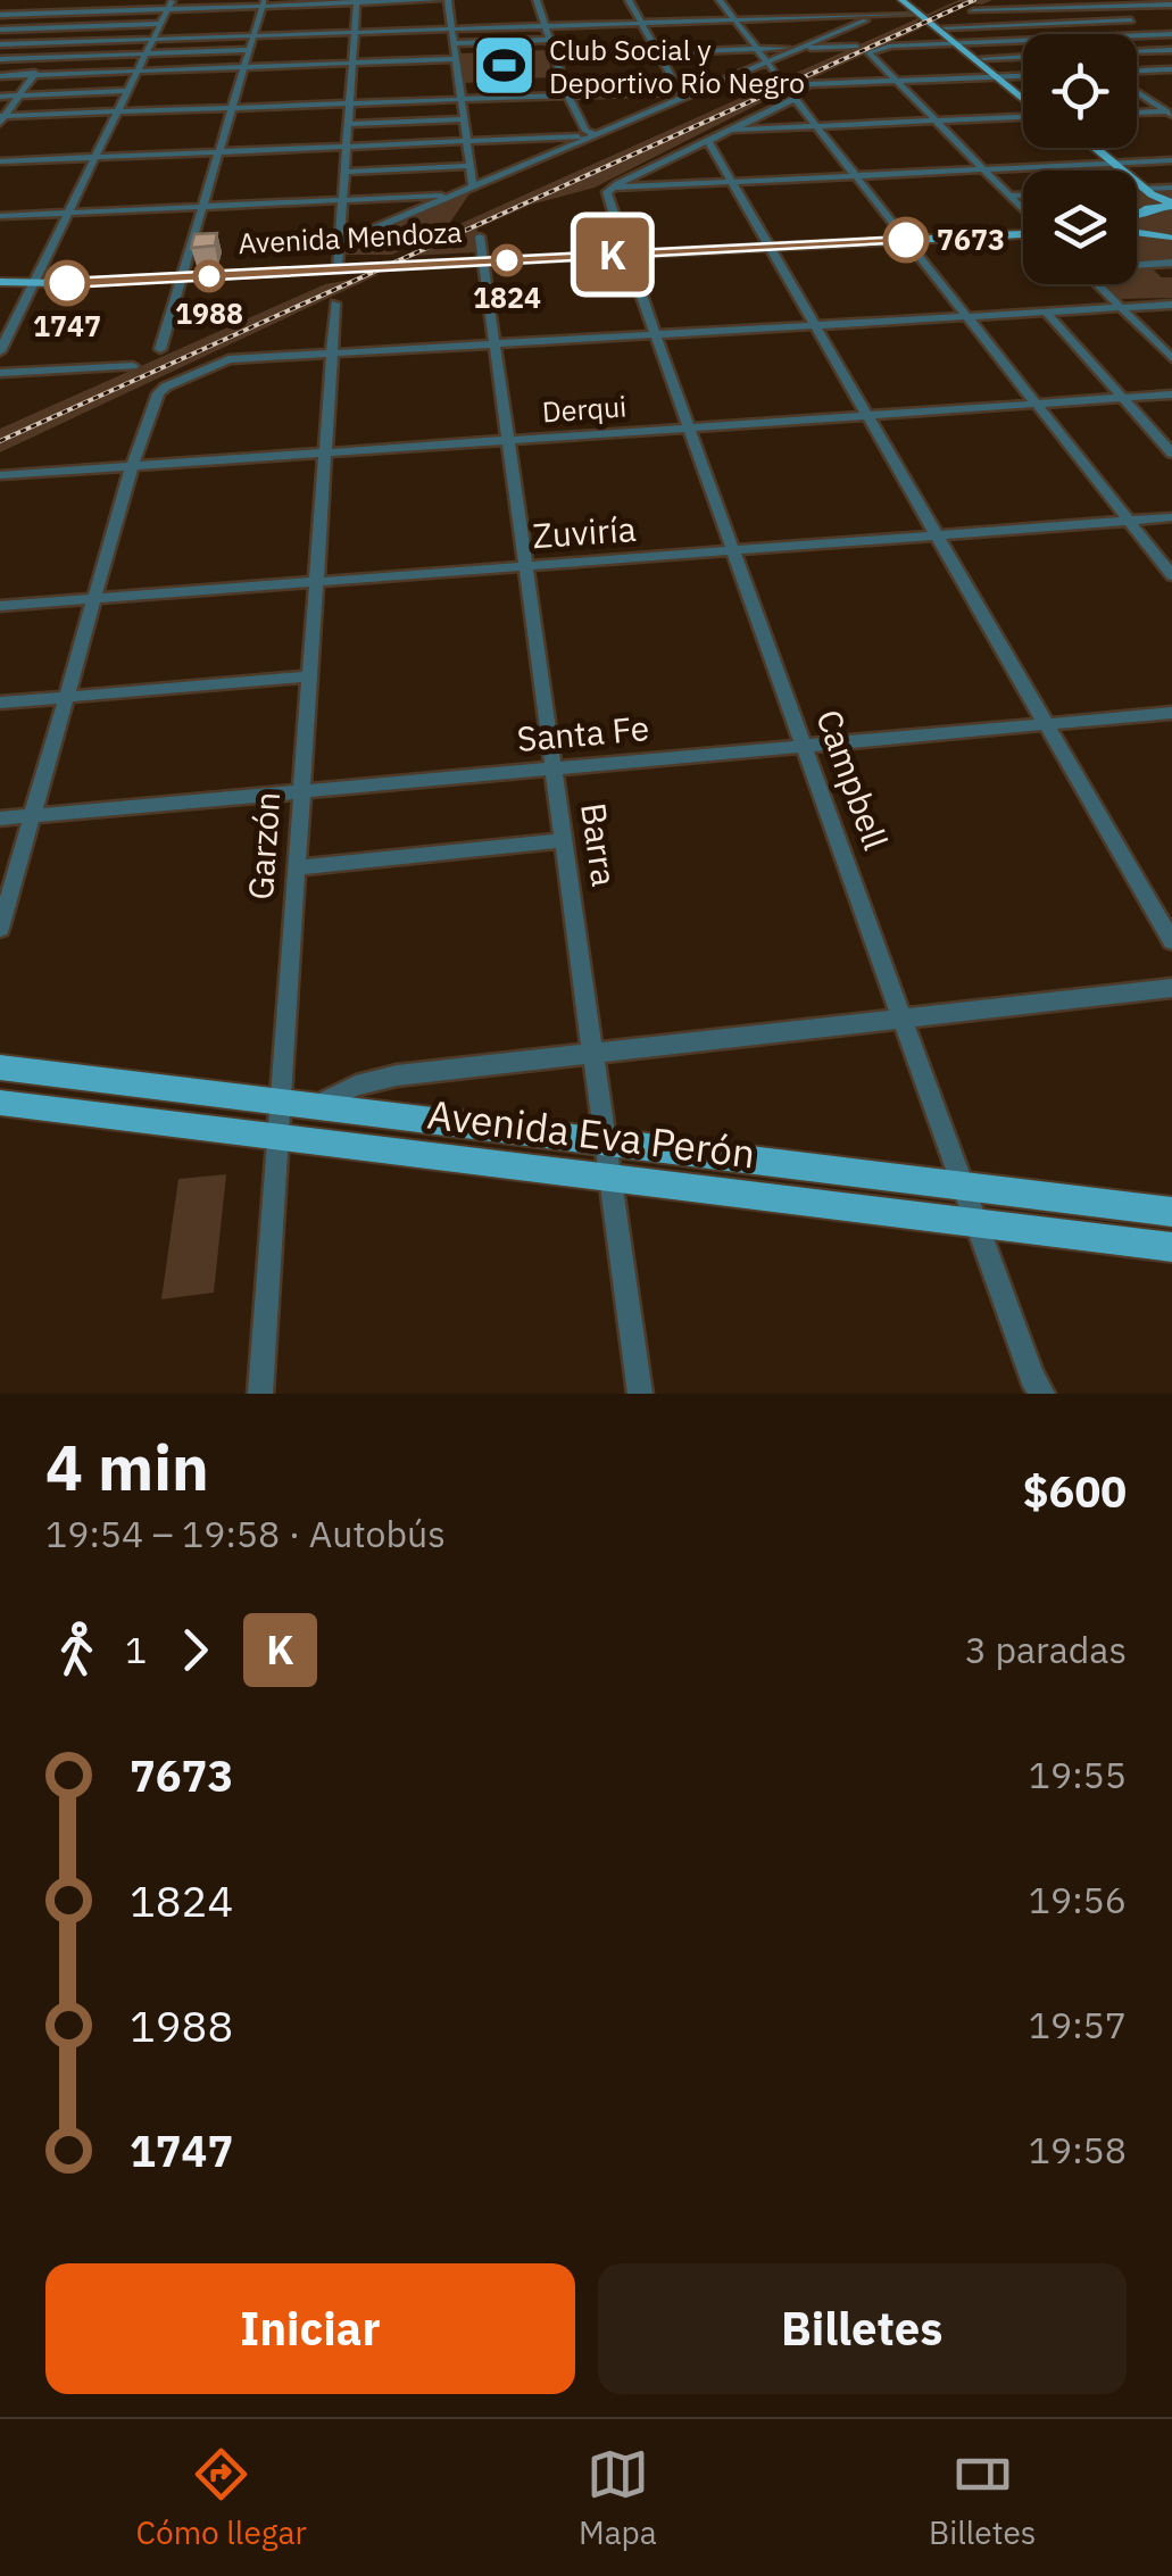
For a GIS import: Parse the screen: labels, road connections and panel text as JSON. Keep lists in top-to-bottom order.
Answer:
{
  "streets": {
    "main road": ["Avenida Mendoza", "Avenida Eva Perón"],
    "street": [
      "Derqui",
      "Zuviría",
      "Santa Fe",
      "Campbell",
      "Barra",
      "Garzón"
    ]
  },
  "crossings": [
    ["Avenida Mendoza", "Campbell"],
    ["Avenida Mendoza", "Barra"],
    ["Derqui", "Campbell"],
    ["Derqui", "Barra"],
    ["Derqui", "Garzón"],
    ["Zuviría", "Campbell"],
    ["Zuviría", "Barra"],
    ["Zuviría", "Garzón"],
    ["Santa Fe", "Campbell"],
    ["Santa Fe", "Barra"],
    ["Santa Fe", "Garzón"],
    ["Campbell", "Avenida Eva Perón"],
    ["Barra", "Avenida Eva Perón"],
    ["Garzón", "Avenida Eva Perón"]
  ],
  "places": {
    "sports": ["Club Social y Deportivo Río Negro"],
    "other": [
      "7673",
      "1824",
      "1988",
      "1747"
    ]
  },
  "lines": ["bus line K"],
  "page": {
    "on_map": "K",
    "heading": ["4 min", "19:54 – 19:58 · Autobús", "$600"],
    "legs": ["1", "K", "3 paradas"],
    "list": [
      {
        "name": "7673",
        "value": "19:55"
      },
      {
        "name": "1824",
        "value": "19:56"
      },
      {
        "name": "1988",
        "value": "19:57"
      },
      {
        "name": "1747",
        "value": "19:58"
      }
    ],
    "buttons": ["Iniciar", "Billetes"],
    "tabs": ["Cómo llegar", "Mapa", "Billetes"]
  }
}
